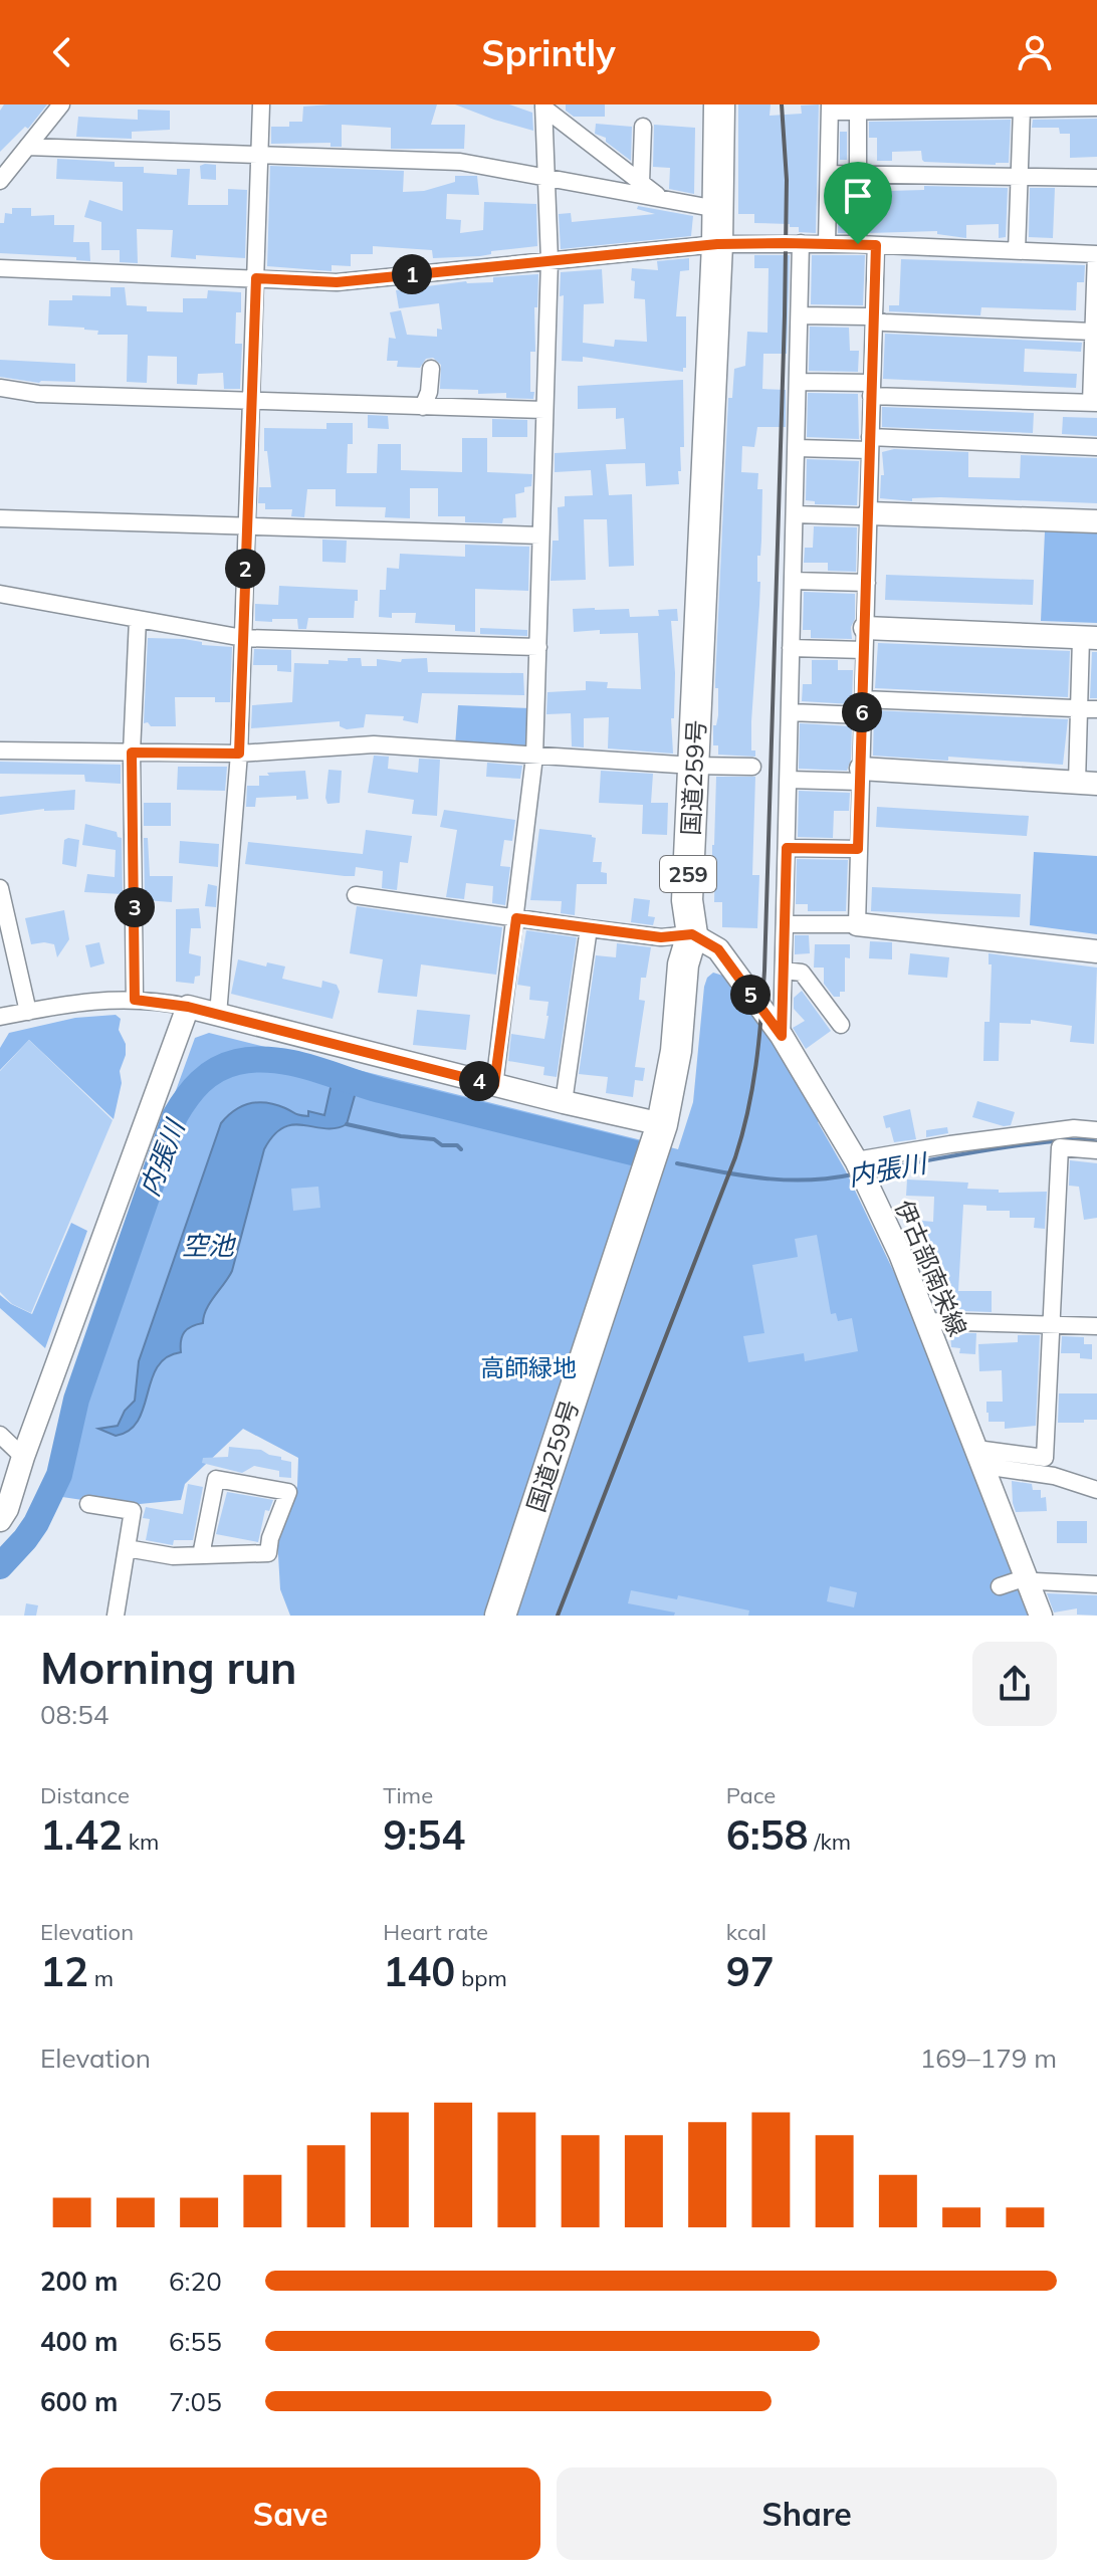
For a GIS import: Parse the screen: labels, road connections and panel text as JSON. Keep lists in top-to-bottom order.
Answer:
{
  "streets": {
    "highway": ["国道259号", "259"],
    "street": ["伊古部南栄線"]
  },
  "crossings": [
    ["国道259号", "伊古部南栄線"]
  ],
  "water": ["内張川", "空池"],
  "parks": ["高師緑地"],
  "page": {
    "header": "Sprintly",
    "pins": [
      "1",
      "2",
      "6",
      "3",
      "5",
      "4"
    ],
    "heading": ["Morning run", "08:54"],
    "stats": [
      ["Distance", "1.42 km"],
      ["Time", "9:54"],
      ["Pace", "6:58 /km"],
      ["Elevation", "12 m"],
      ["Heart rate", "140 bpm"],
      ["kcal", "97"]
    ],
    "chart": ["Elevation", "169–179 m"],
    "list": [
      {
        "name": "200 m",
        "note": "6:20"
      },
      {
        "name": "400 m",
        "note": "6:55"
      },
      {
        "name": "600 m",
        "note": "7:05"
      }
    ],
    "buttons": ["Save", "Share"]
  }
}
